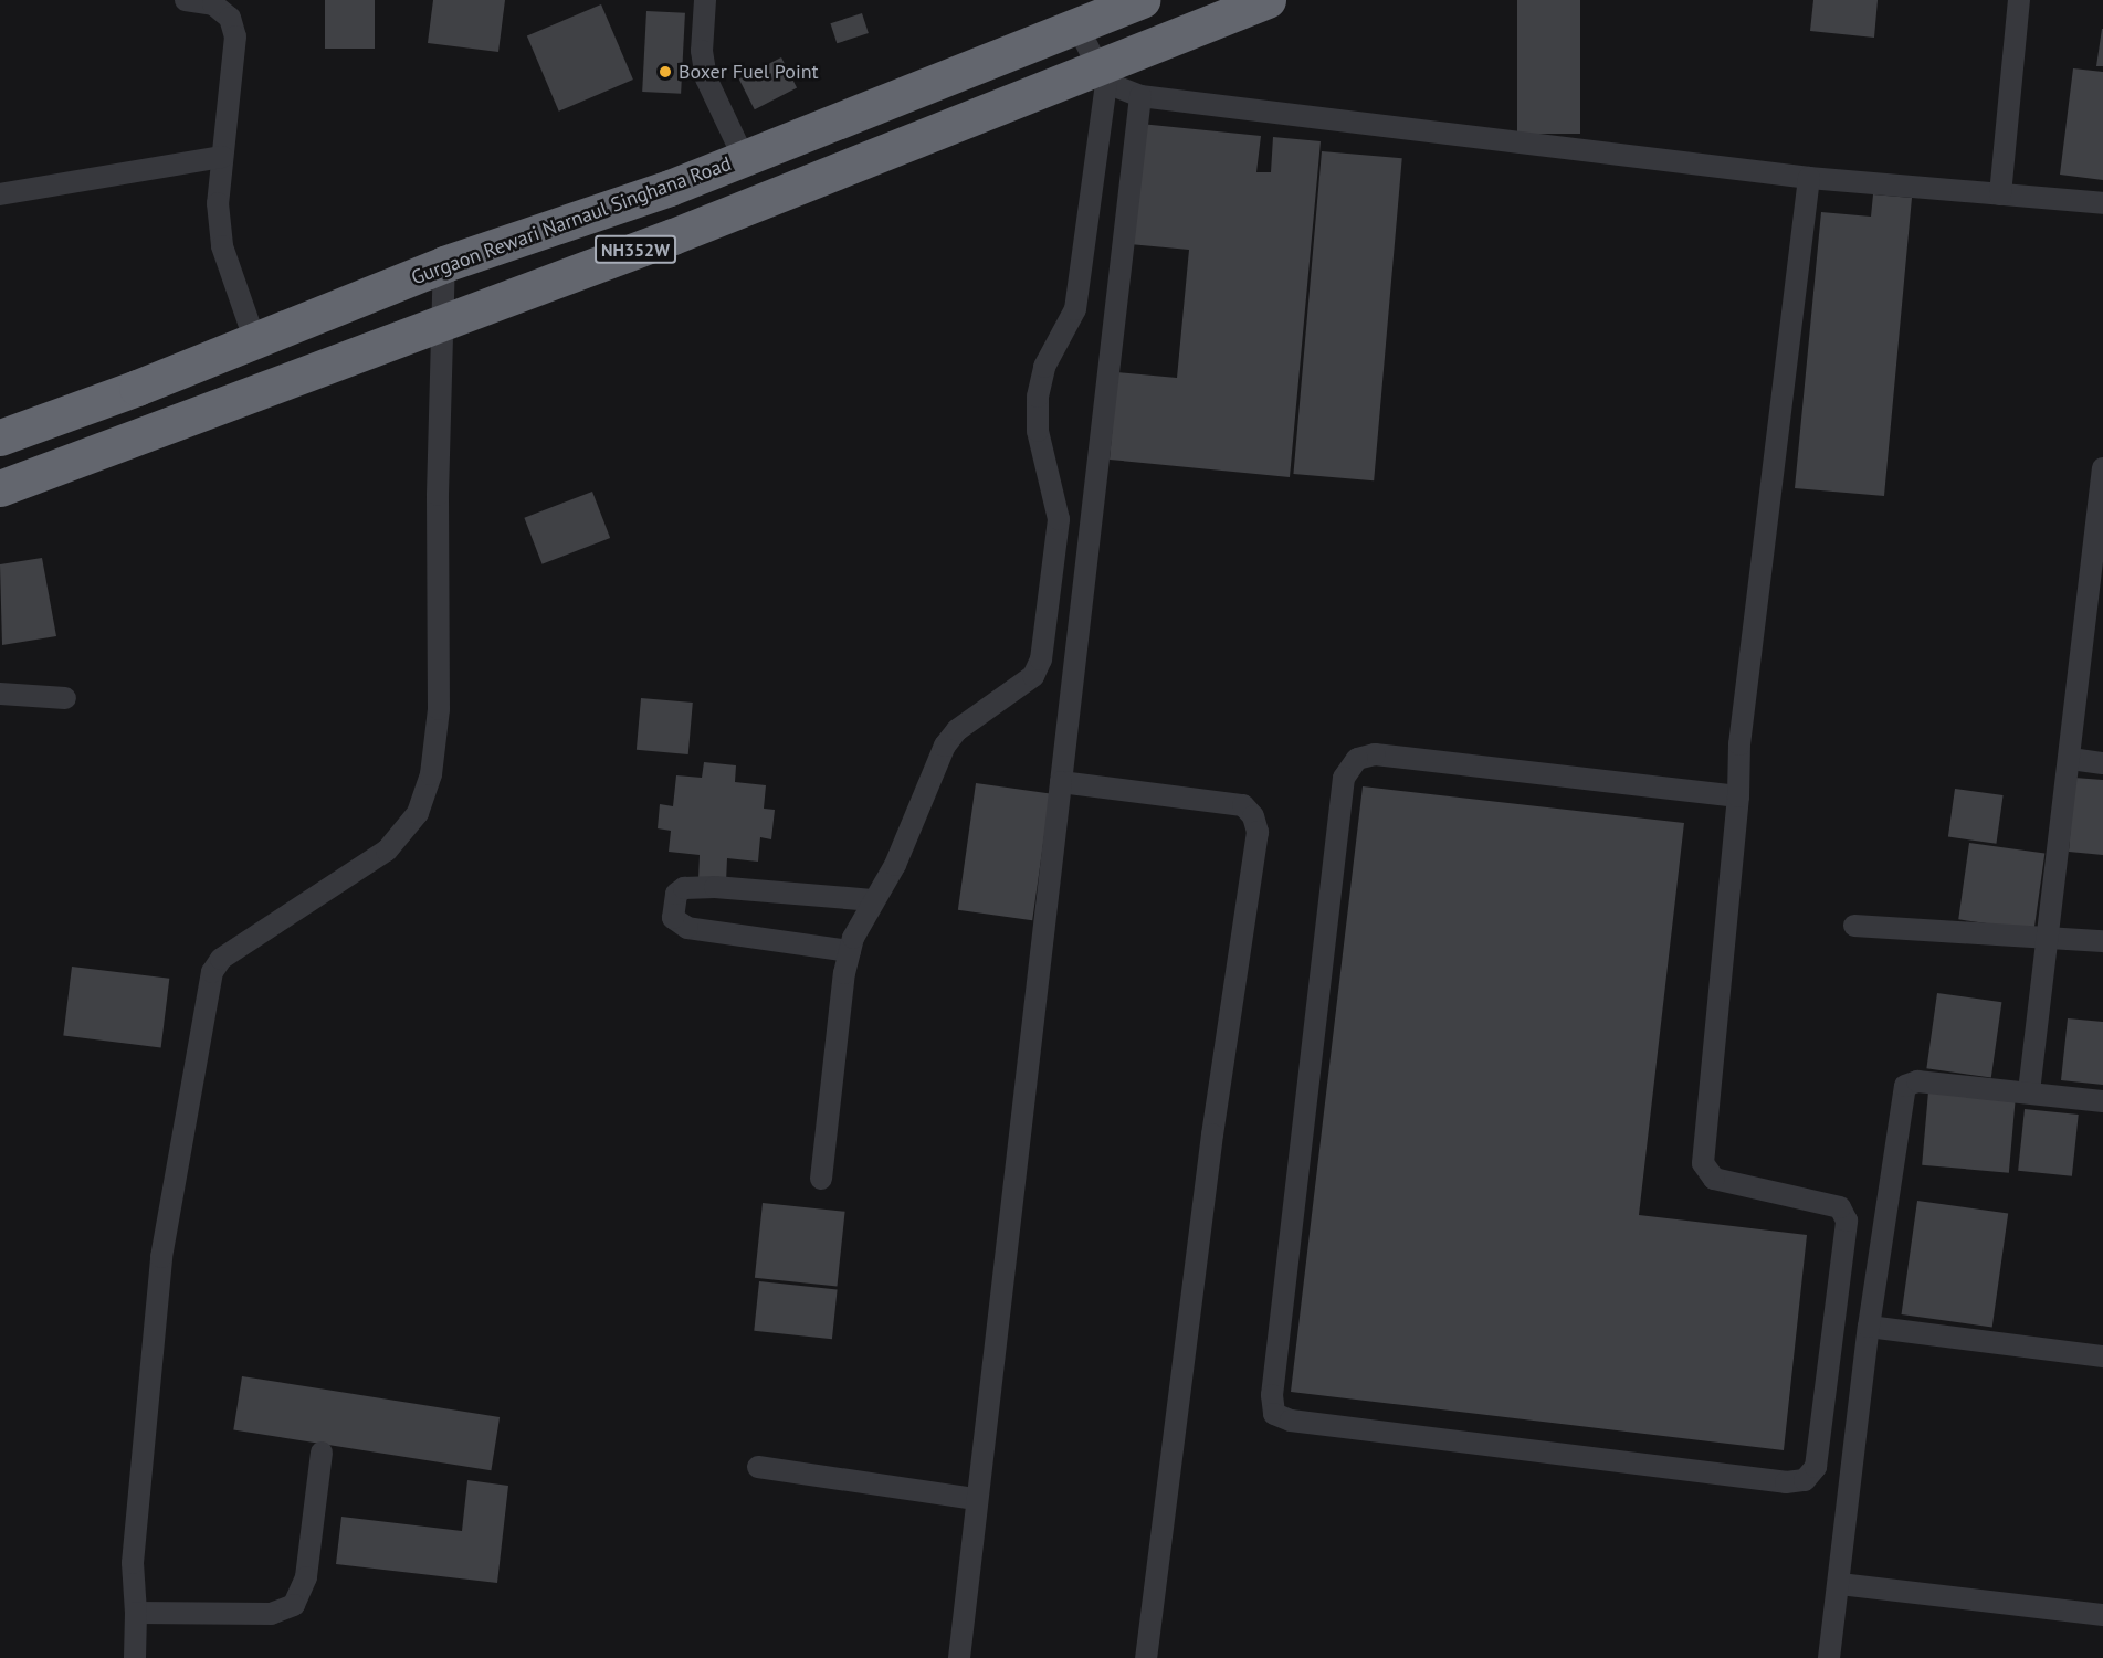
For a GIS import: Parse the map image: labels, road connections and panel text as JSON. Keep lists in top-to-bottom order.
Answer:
{
  "streets": {
    "highway": ["Gurgaon Rewari Narnaul Singhana Road", "NH352W"]
  },
  "places": ["Boxer Fuel Point"]
}
